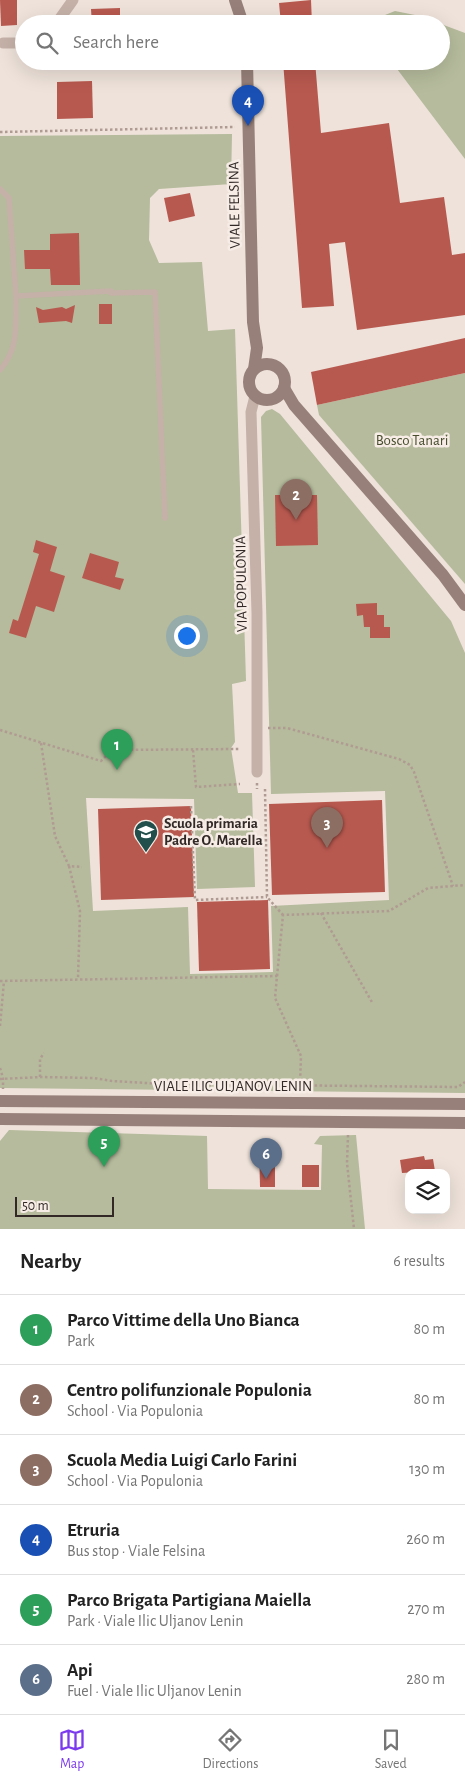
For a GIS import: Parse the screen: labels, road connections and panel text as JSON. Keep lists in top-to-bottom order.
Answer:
{
  "streets": {
    "main road": ["VIALE FELSINA", "VIALE ILIC ULJANOV LENIN"],
    "street": ["VIA POPULONIA"]
  },
  "crossings": [
    ["VIALE FELSINA", "VIA POPULONIA"]
  ],
  "parks": ["Bosco Tanari"],
  "places": {
    "school or university": ["Scuola primaria Padre O. Marella"]
  },
  "scale_bar": "50 m",
  "page": {
    "search": "Search here",
    "pins": [
      "4",
      "2",
      "1",
      "3",
      "5",
      "6"
    ],
    "scale": "50 m",
    "heading": ["Nearby", "6 results"],
    "list": [
      {
        "mark": "1",
        "name": "Parco Vittime della Uno Bianca",
        "note": "Park",
        "value": "80 m"
      },
      {
        "mark": "2",
        "name": "Centro polifunzionale Populonia",
        "note": "School · Via Populonia",
        "value": "80 m"
      },
      {
        "mark": "3",
        "name": "Scuola Media Luigi Carlo Farini",
        "note": "School · Via Populonia",
        "value": "130 m"
      },
      {
        "mark": "4",
        "name": "Etruria",
        "note": "Bus stop · Viale Felsina",
        "value": "260 m"
      },
      {
        "mark": "5",
        "name": "Parco Brigata Partigiana Maiella",
        "note": "Park · Viale Ilic Uljanov Lenin",
        "value": "270 m"
      },
      {
        "mark": "6",
        "name": "Api",
        "note": "Fuel · Viale Ilic Uljanov Lenin",
        "value": "280 m"
      }
    ],
    "nav": ["Map", "Directions", "Saved"]
  }
}
